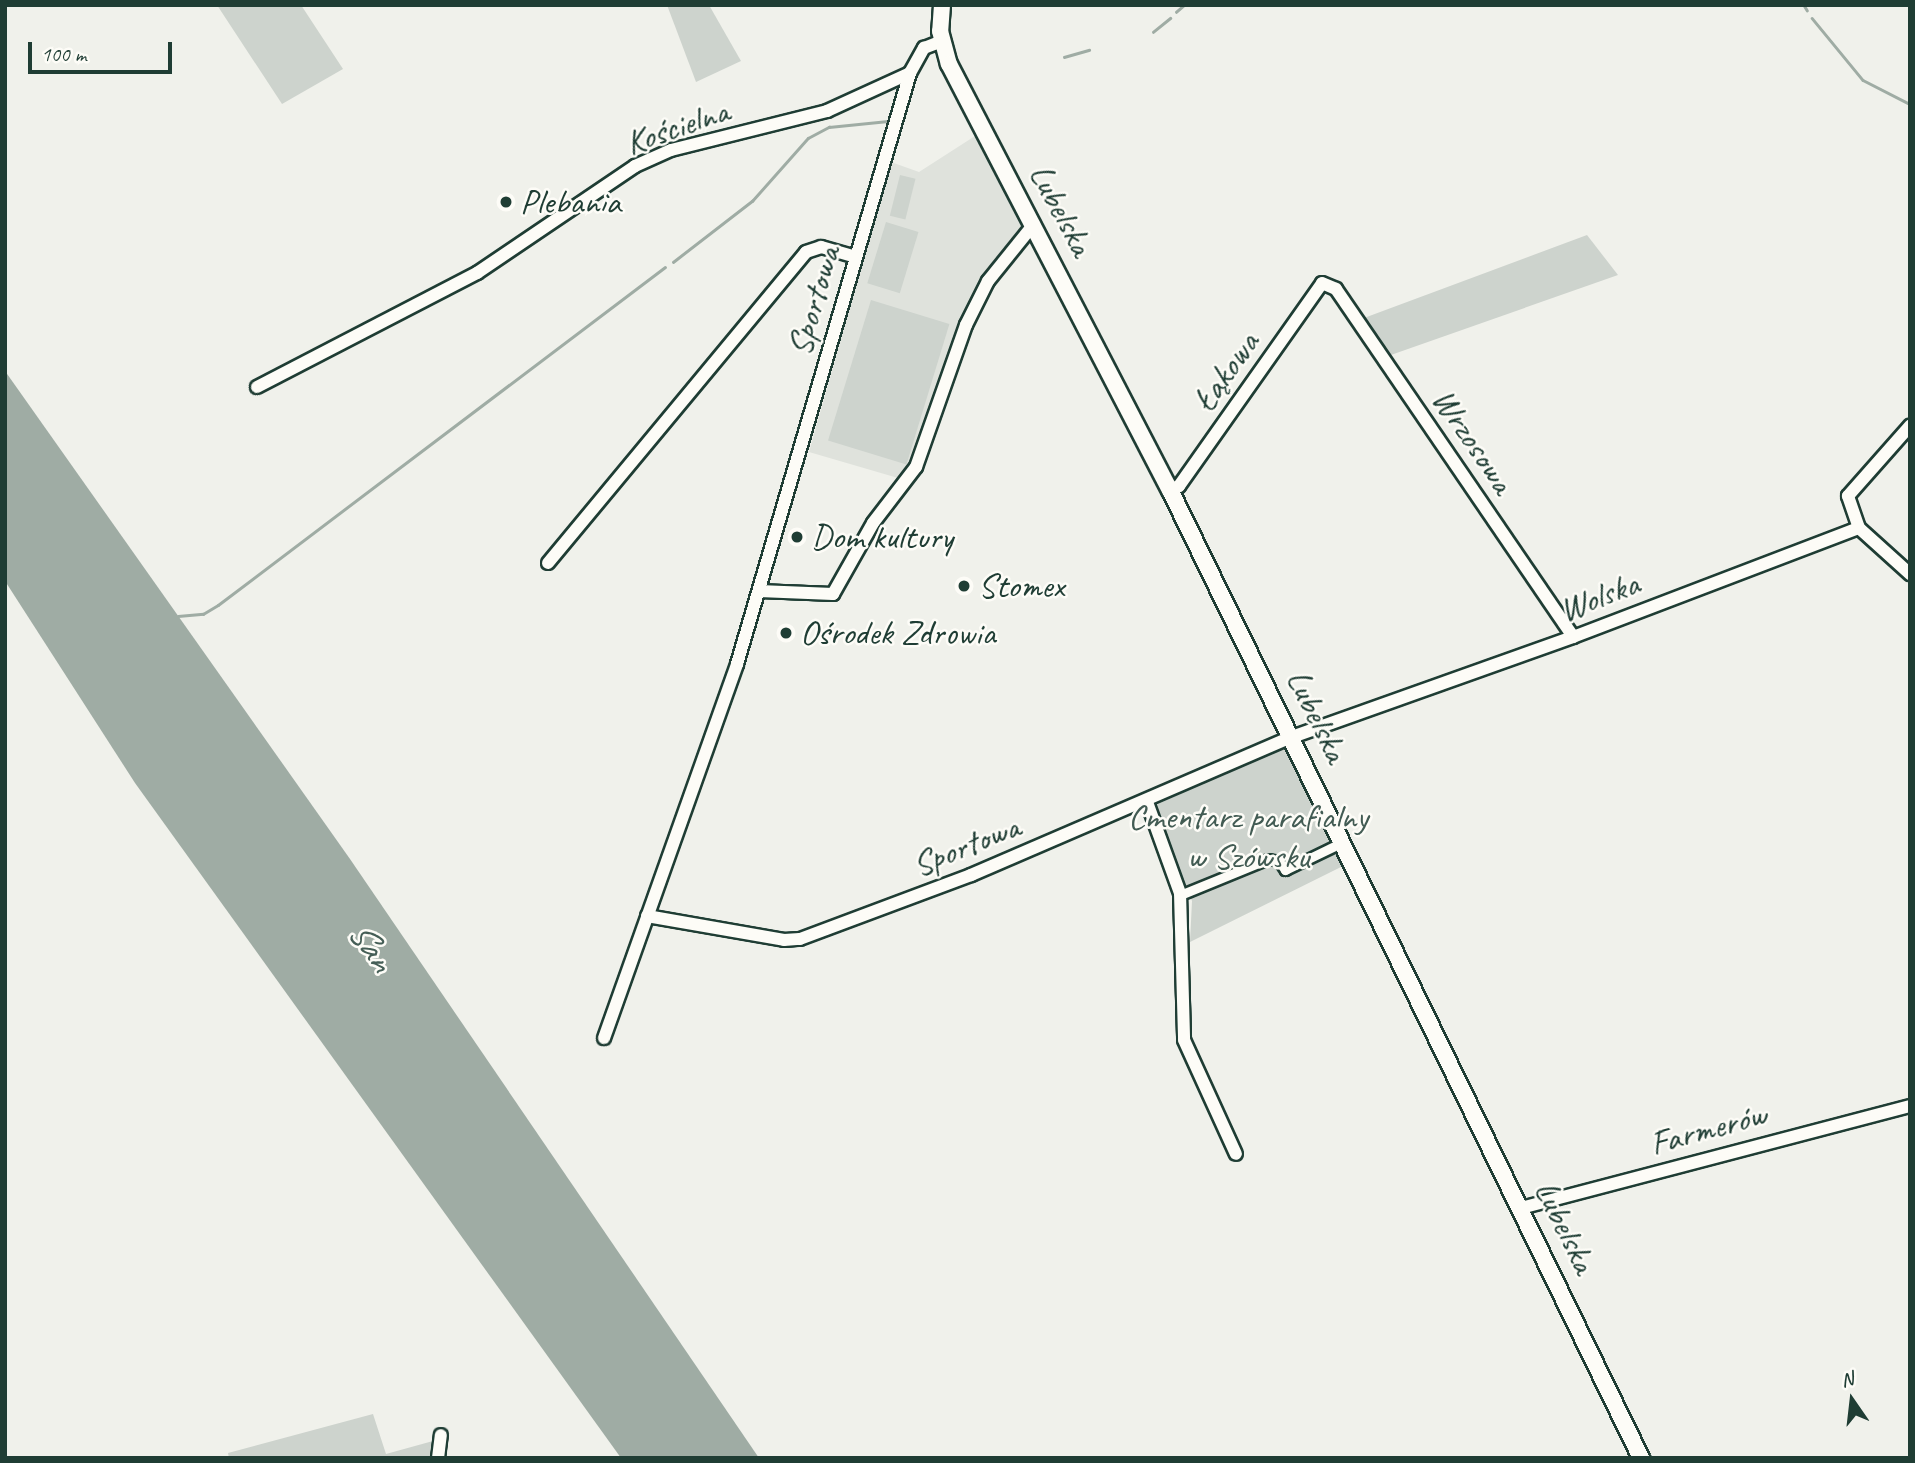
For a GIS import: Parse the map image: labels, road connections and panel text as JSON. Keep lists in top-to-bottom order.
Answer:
{
  "streets": {
    "main road": ["Lubelska"],
    "street": [
      "Kościelna",
      "Sportowa",
      "Łąkowa",
      "Wrzosowa",
      "Wolska",
      "Farmerów"
    ]
  },
  "crossings": [
    ["Kościelna", "Sportowa"],
    ["Lubelska", "Sportowa"],
    ["Lubelska", "Łąkowa"],
    ["Lubelska", "Wolska"],
    ["Lubelska", "Farmerów"],
    ["Sportowa", "Wolska"],
    ["Łąkowa", "Wrzosowa"],
    ["Wrzosowa", "Wolska"]
  ],
  "water": ["San"],
  "parks": ["Cmentarz parafialny w Szówsku"],
  "places": [
    "Plebania",
    "Dom kultury",
    "Stomex",
    "Ośrodek Zdrowia"
  ],
  "scale_bar": "100 m",
  "north": "top"
}
